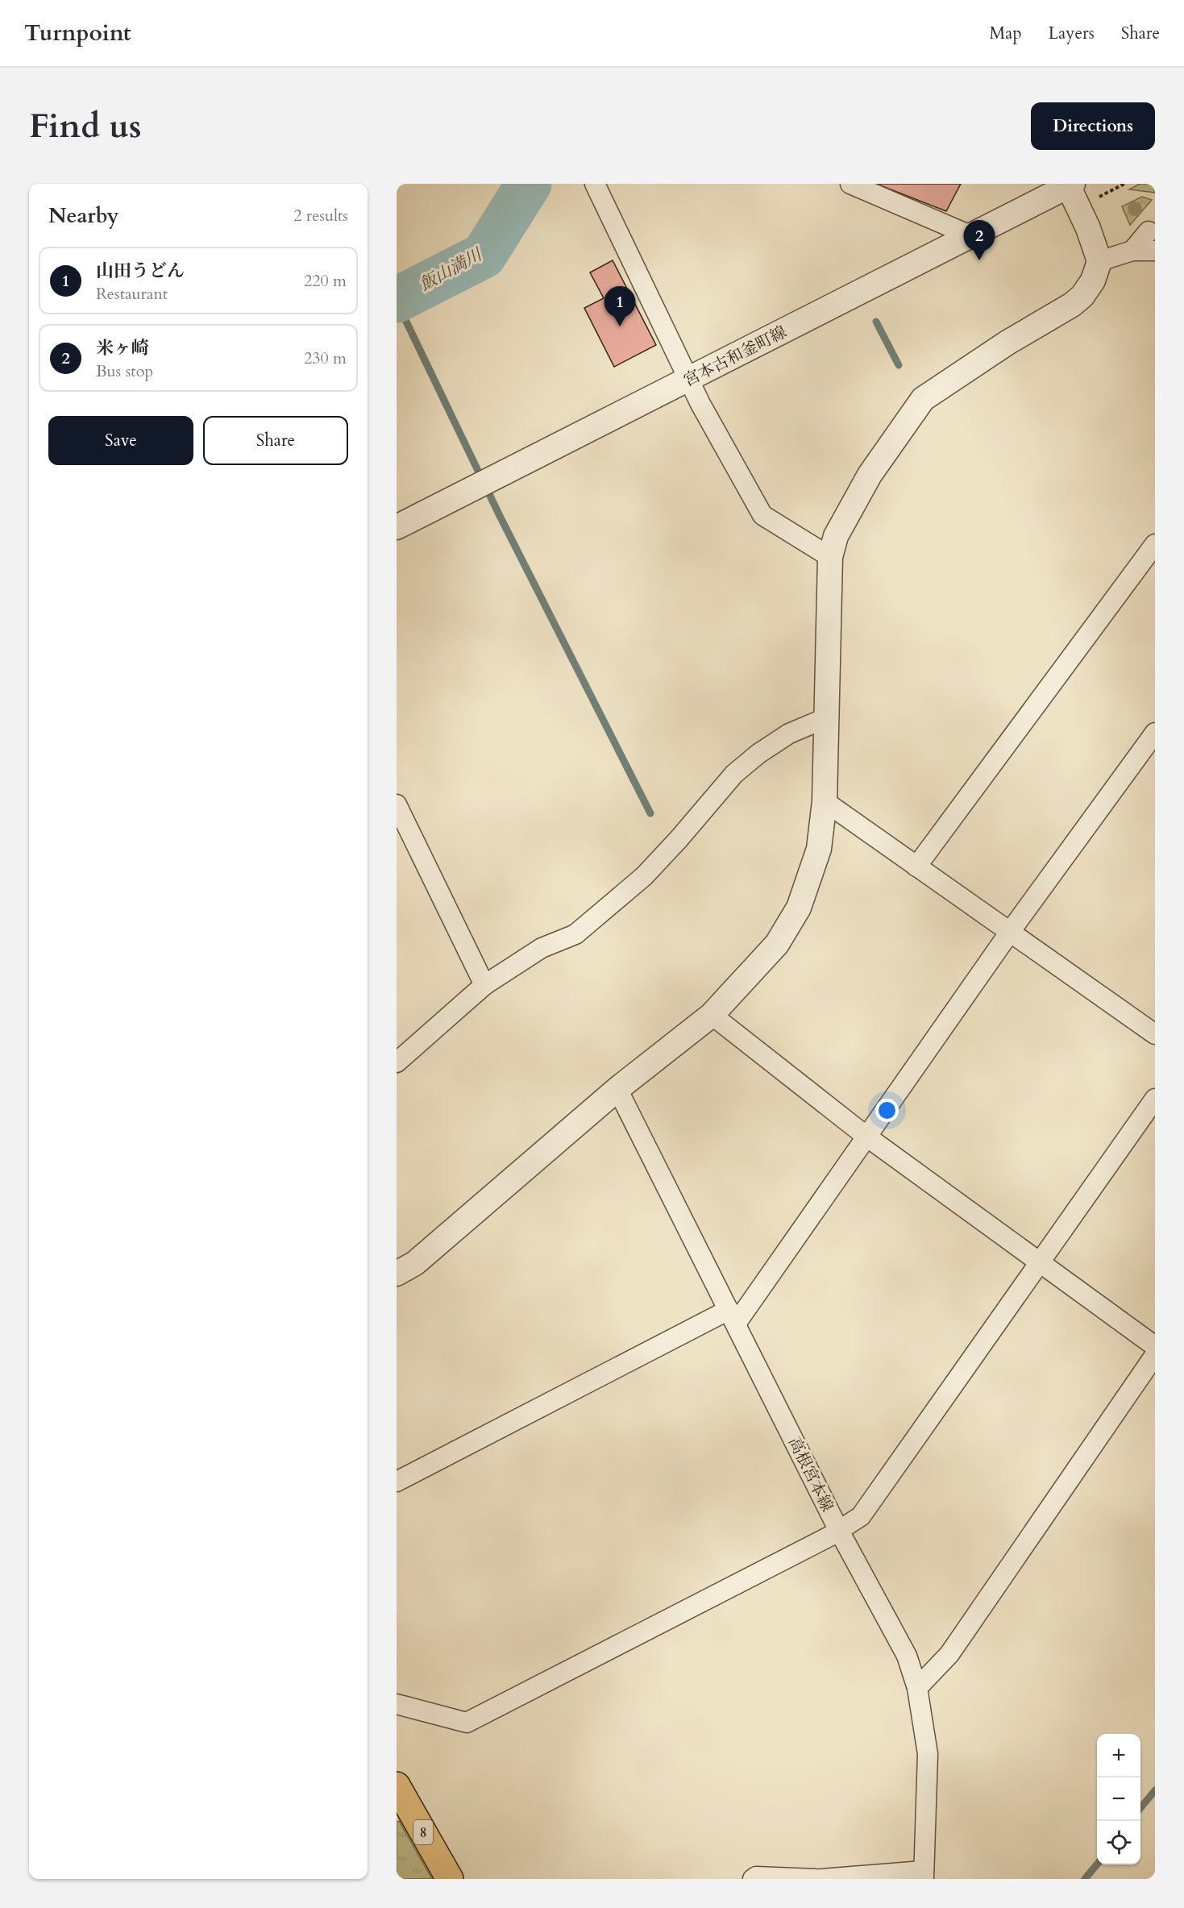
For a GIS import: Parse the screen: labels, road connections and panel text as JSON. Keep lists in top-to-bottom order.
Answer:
{
  "streets": {
    "main road": ["8"],
    "street": ["宮本古和釜町線", "高根宮本線"]
  },
  "water": ["飯山満川"],
  "page": {
    "header": "Turnpoint",
    "nav": ["Map", "Layers", "Share"],
    "buttons": [
      "Directions",
      ["Save", "Share"]
    ],
    "title": "Find us",
    "heading": ["Nearby", "2 results"],
    "pins": ["2", "1"],
    "list": [
      {
        "mark": "1",
        "name": "山田うどん",
        "note": "Restaurant",
        "value": "220 m"
      },
      {
        "mark": "2",
        "name": "米ヶ崎",
        "note": "Bus stop",
        "value": "230 m"
      }
    ],
    "map_buttons": ["+", "−"]
  }
}
